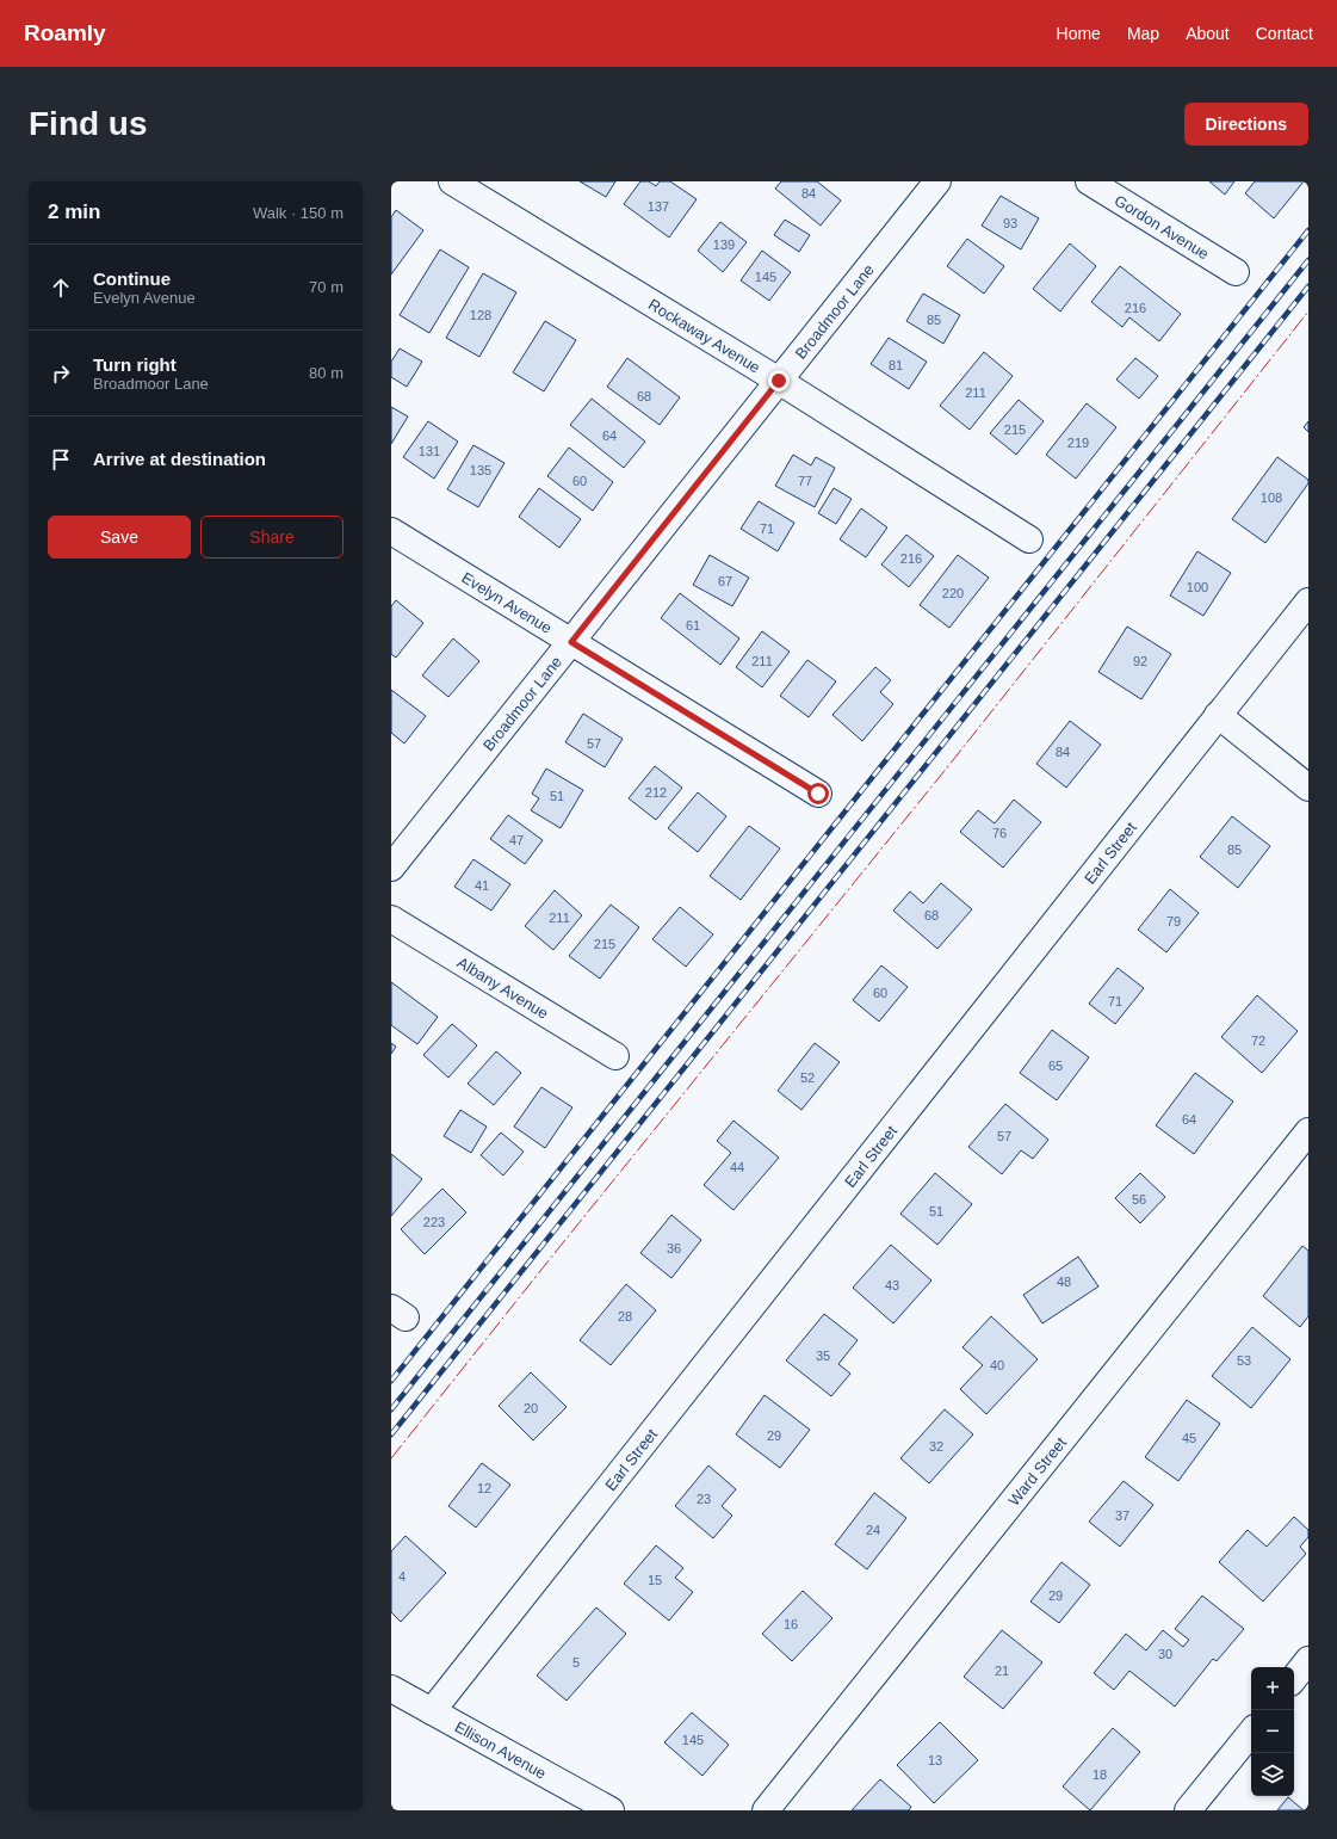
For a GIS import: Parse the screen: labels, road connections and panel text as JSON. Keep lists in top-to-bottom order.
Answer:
{
  "streets": {
    "street": [
      "Gordon Avenue",
      "Broadmoor Lane",
      "Rockaway Avenue",
      "Evelyn Avenue",
      "Earl Street",
      "Albany Avenue",
      "Ward Street",
      "Ellison Avenue"
    ]
  },
  "crossings": [
    ["Broadmoor Lane", "Rockaway Avenue"],
    ["Broadmoor Lane", "Evelyn Avenue"],
    ["Earl Street", "Ellison Avenue"]
  ],
  "house_numbers": [
    "84",
    "137",
    "93",
    "139",
    "145",
    "216",
    "128",
    "85",
    "81",
    "211",
    "68",
    "215",
    "64",
    "219",
    "131",
    "135",
    "60",
    "77",
    "108",
    "71",
    "216",
    "67",
    "100",
    "220",
    "61",
    "211",
    "92",
    "57",
    "84",
    "212",
    "51",
    "76",
    "47",
    "85",
    "41",
    "68",
    "211",
    "79",
    "215",
    "60",
    "71",
    "72",
    "65",
    "52",
    "64",
    "57",
    "44",
    "56",
    "51",
    "223",
    "36",
    "48",
    "43",
    "28",
    "35",
    "53",
    "40",
    "20",
    "29",
    "45",
    "32",
    "12",
    "23",
    "37",
    "24",
    "4",
    "15",
    "29",
    "16",
    "30",
    "5",
    "21",
    "145",
    "13",
    "18"
  ],
  "page": {
    "header": "Roamly",
    "nav": [
      "Home",
      "Map",
      "About",
      "Contact"
    ],
    "buttons": [
      "Directions",
      ["Save", "Share"]
    ],
    "title": "Find us",
    "heading": ["2 min", "Walk · 150 m"],
    "list": [
      ["Continue", "Evelyn Avenue", "70 m"],
      ["Turn right", "Broadmoor Lane", "80 m"],
      "Arrive at destination"
    ],
    "map_buttons": ["+", "−"]
  }
}
